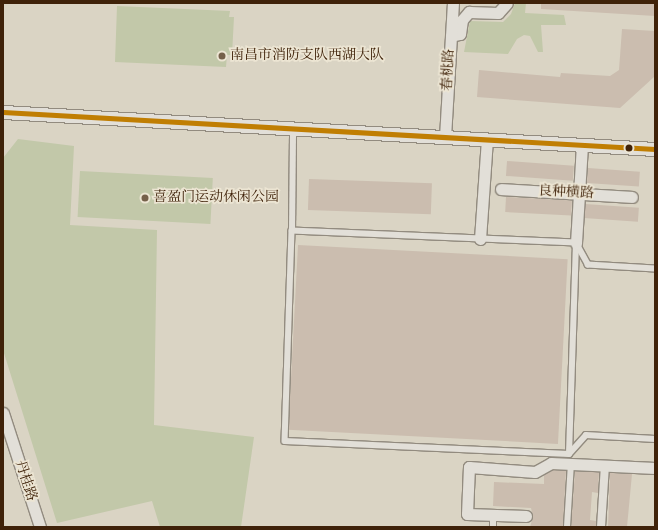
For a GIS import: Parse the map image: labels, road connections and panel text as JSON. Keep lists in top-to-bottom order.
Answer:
{
  "streets": {
    "street": ["春桃路", "良种横路", "丹桂路"]
  },
  "places": ["南昌市消防支队西湖大队", "喜盈门运动休闲公园"]
}
